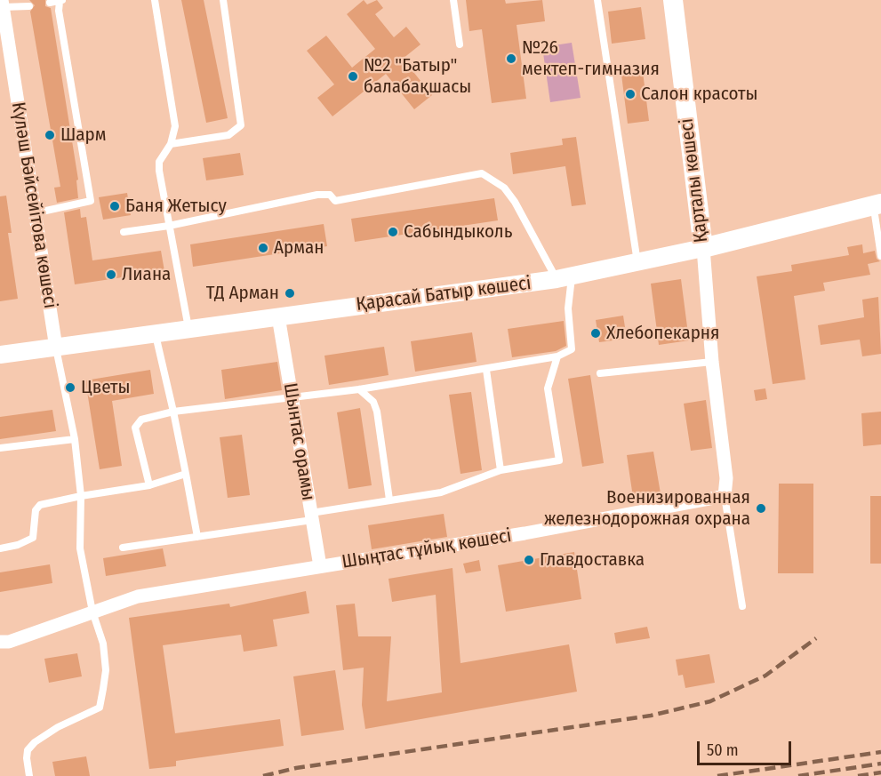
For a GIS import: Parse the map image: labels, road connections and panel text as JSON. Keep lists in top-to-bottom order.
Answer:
{
  "streets": {
    "main road": ["Қарталы көшесі", "Қарасай Батыр көшесі"],
    "street": ["Күләш Бәйсейітова көшесі", "Шынтас орамы", "Шыңтас тұйық көшесі"]
  },
  "crossings": [
    ["Қарталы көшесі", "Қарасай Батыр көшесі"],
    ["Күләш Бәйсейітова көшесі", "Қарасай Батыр көшесі"],
    ["Қарасай Батыр көшесі", "Шынтас орамы"],
    ["Шынтас орамы", "Шыңтас тұйық көшесі"]
  ],
  "places": [
    "№26 мектеп-гимназия",
    "№2 \"Батыр\" балабақшасы",
    "Салон красоты",
    "Шарм",
    "Баня Жетысу",
    "Сабындыколь",
    "Арман",
    "Лиана",
    "ТД Арман",
    "Хлебопекарня",
    "Цветы",
    "Военизированная железнодорожная охрана",
    "Главдоставка"
  ],
  "scale_bar": "50 m"
}
